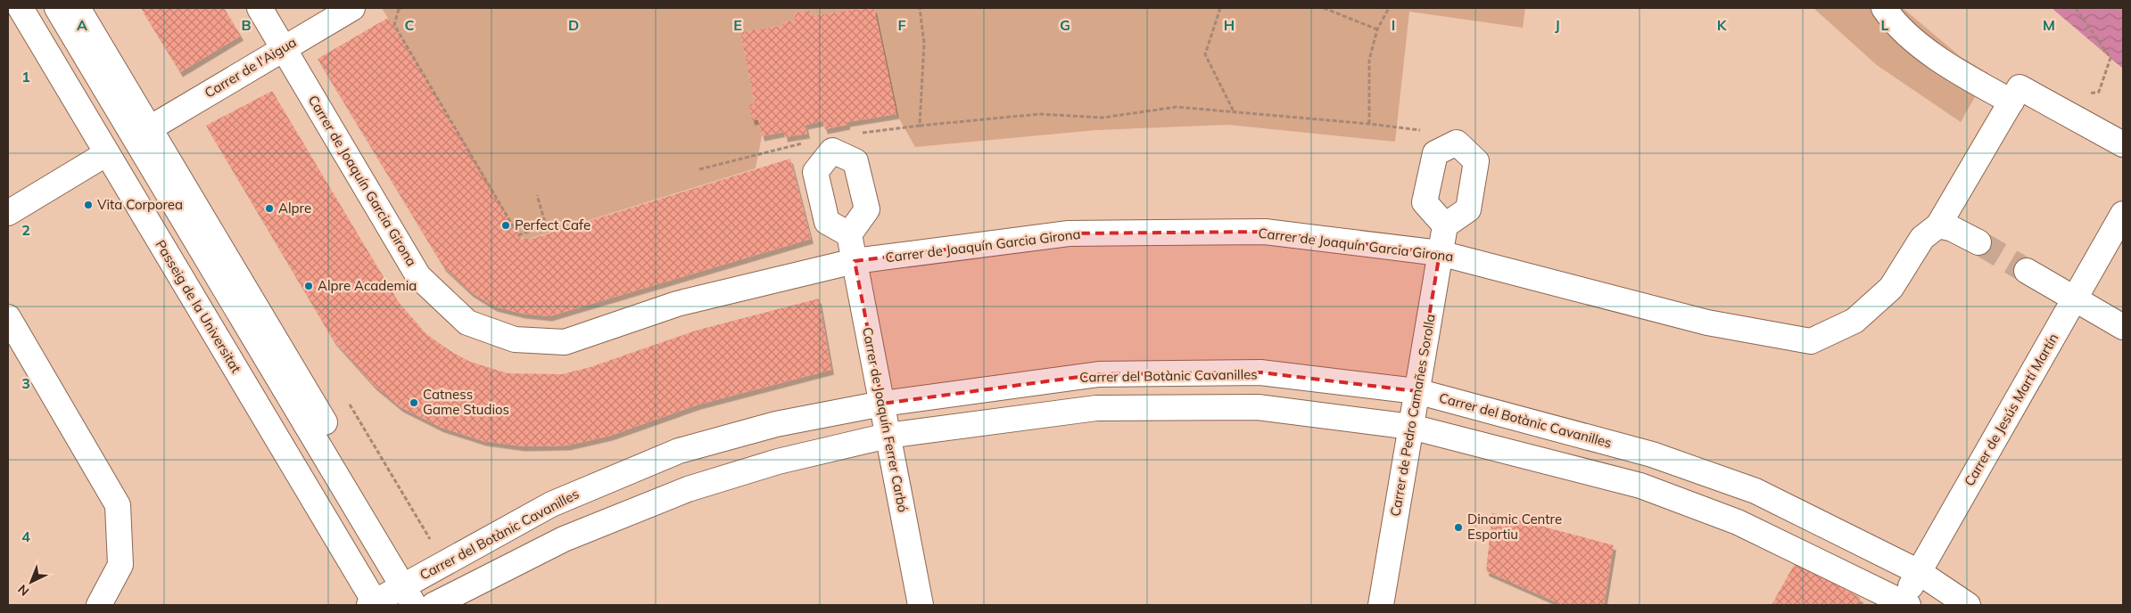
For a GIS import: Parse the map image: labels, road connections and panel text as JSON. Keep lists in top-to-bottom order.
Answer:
{
  "streets": {
    "street": [
      "Carrer de l'Aigua",
      "Carrer de Joaquín Garcia Girona",
      "Passeig de la Universitat",
      "Carrer del Botànic Cavanilles",
      "Carrer de Jesús Martí Martín",
      "Carrer de Pedro Camañes Sorolla",
      "Carrer de Joaquín Ferrer Carbó"
    ]
  },
  "crossings": [
    ["Carrer de l'Aigua", "Carrer de Joaquín Garcia Girona"],
    ["Carrer de l'Aigua", "Passeig de la Universitat"],
    ["Carrer de Joaquín Garcia Girona", "Carrer de Pedro Camañes Sorolla"],
    ["Carrer de Joaquín Garcia Girona", "Carrer de Joaquín Ferrer Carbó"],
    ["Passeig de la Universitat", "Carrer del Botànic Cavanilles"],
    ["Carrer del Botànic Cavanilles", "Carrer de Jesús Martí Martín"],
    ["Carrer del Botànic Cavanilles", "Carrer de Pedro Camañes Sorolla"],
    ["Carrer del Botànic Cavanilles", "Carrer de Joaquín Ferrer Carbó"]
  ],
  "places": [
    "Vita Corporea",
    "Alpre",
    "Perfect Cafe",
    "Alpre Academia",
    "Catness Game Studios",
    "Dinamic Centre Esportiu"
  ],
  "north": "bottom left",
  "grid": {
    "columns": [
      "A",
      "B",
      "C",
      "D",
      "E",
      "F",
      "G",
      "H",
      "I",
      "J",
      "K",
      "L",
      "M"
    ],
    "rows": [
      "1",
      "2",
      "3",
      "4"
    ]
  }
}
